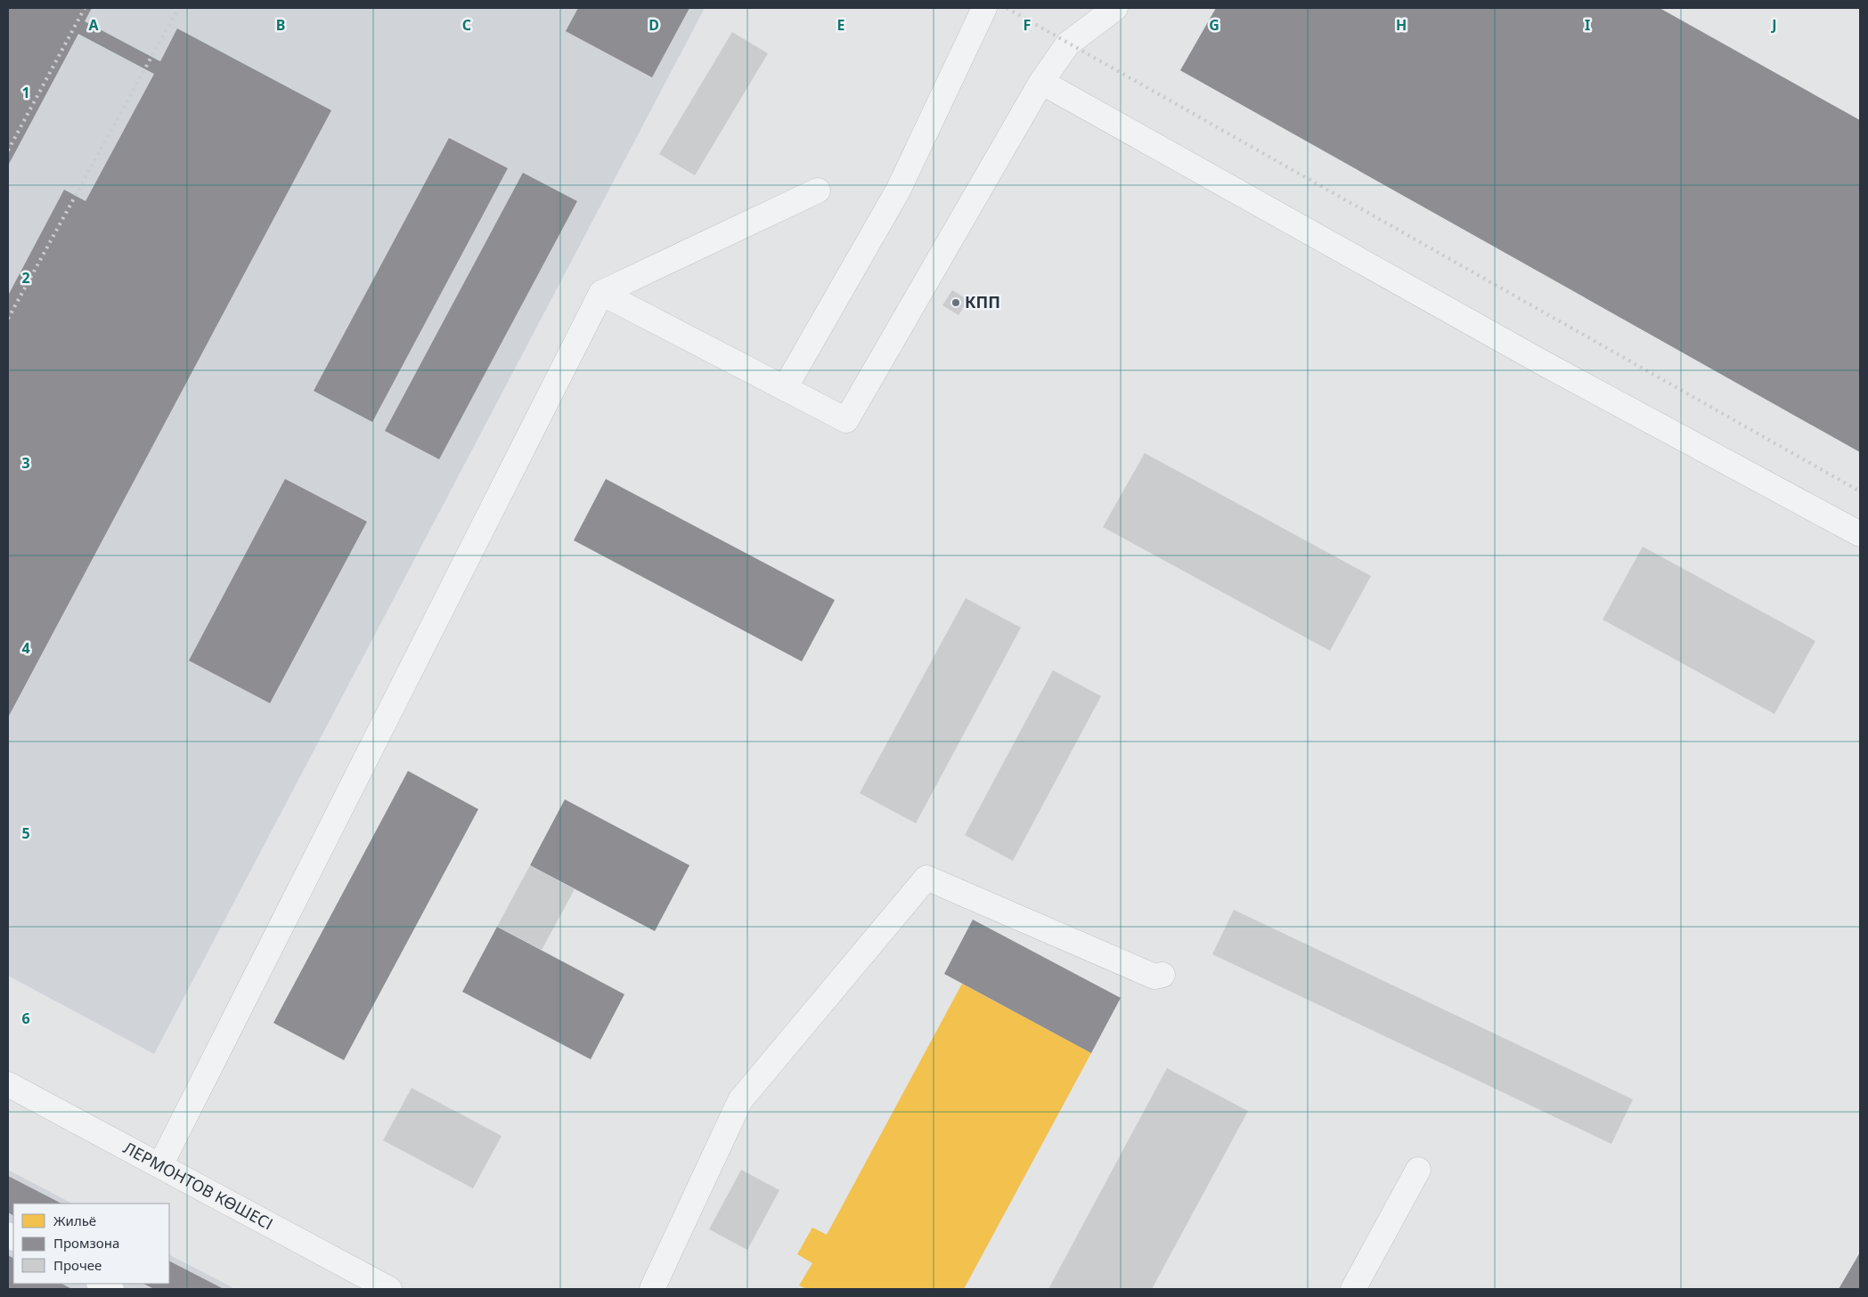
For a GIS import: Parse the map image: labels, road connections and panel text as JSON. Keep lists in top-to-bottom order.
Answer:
{
  "streets": {
    "street": ["ЛЕРМОНТОВ КӨШЕСІ"]
  },
  "places": ["КПП"],
  "legend": ["Жильё", "Промзона", "Прочее"],
  "grid": {
    "columns": [
      "A",
      "B",
      "C",
      "D",
      "E",
      "F",
      "G",
      "H",
      "I",
      "J"
    ],
    "rows": [
      "1",
      "2",
      "3",
      "4",
      "5",
      "6"
    ]
  }
}
